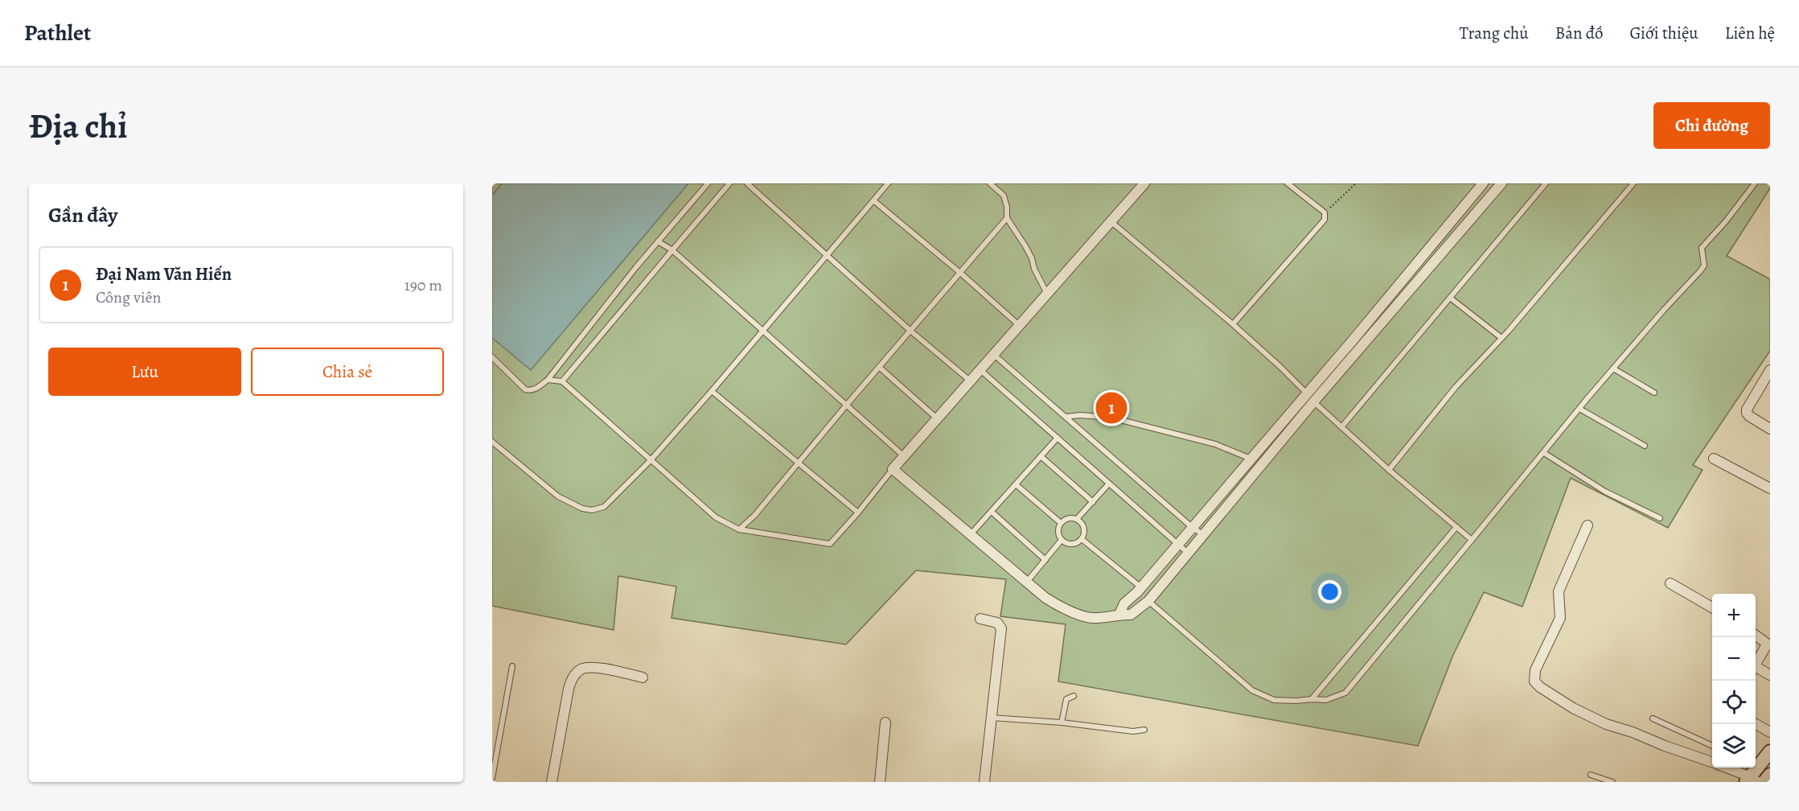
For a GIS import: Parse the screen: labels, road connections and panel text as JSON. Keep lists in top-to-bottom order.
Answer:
{
  "page": {
    "header": "Pathlet",
    "nav": [
      "Trang chủ",
      "Bản đồ",
      "Giới thiệu",
      "Liên hệ"
    ],
    "buttons": [
      "Chỉ đường",
      ["Lưu", "Chia sẻ"]
    ],
    "title": "Địa chỉ",
    "heading": "Gần đây",
    "list": [
      {
        "mark": "1",
        "name": "Đại Nam Văn Hiến",
        "note": "Công viên",
        "value": "190 m"
      }
    ],
    "pins": "1",
    "map_buttons": ["+", "−"]
  }
}
